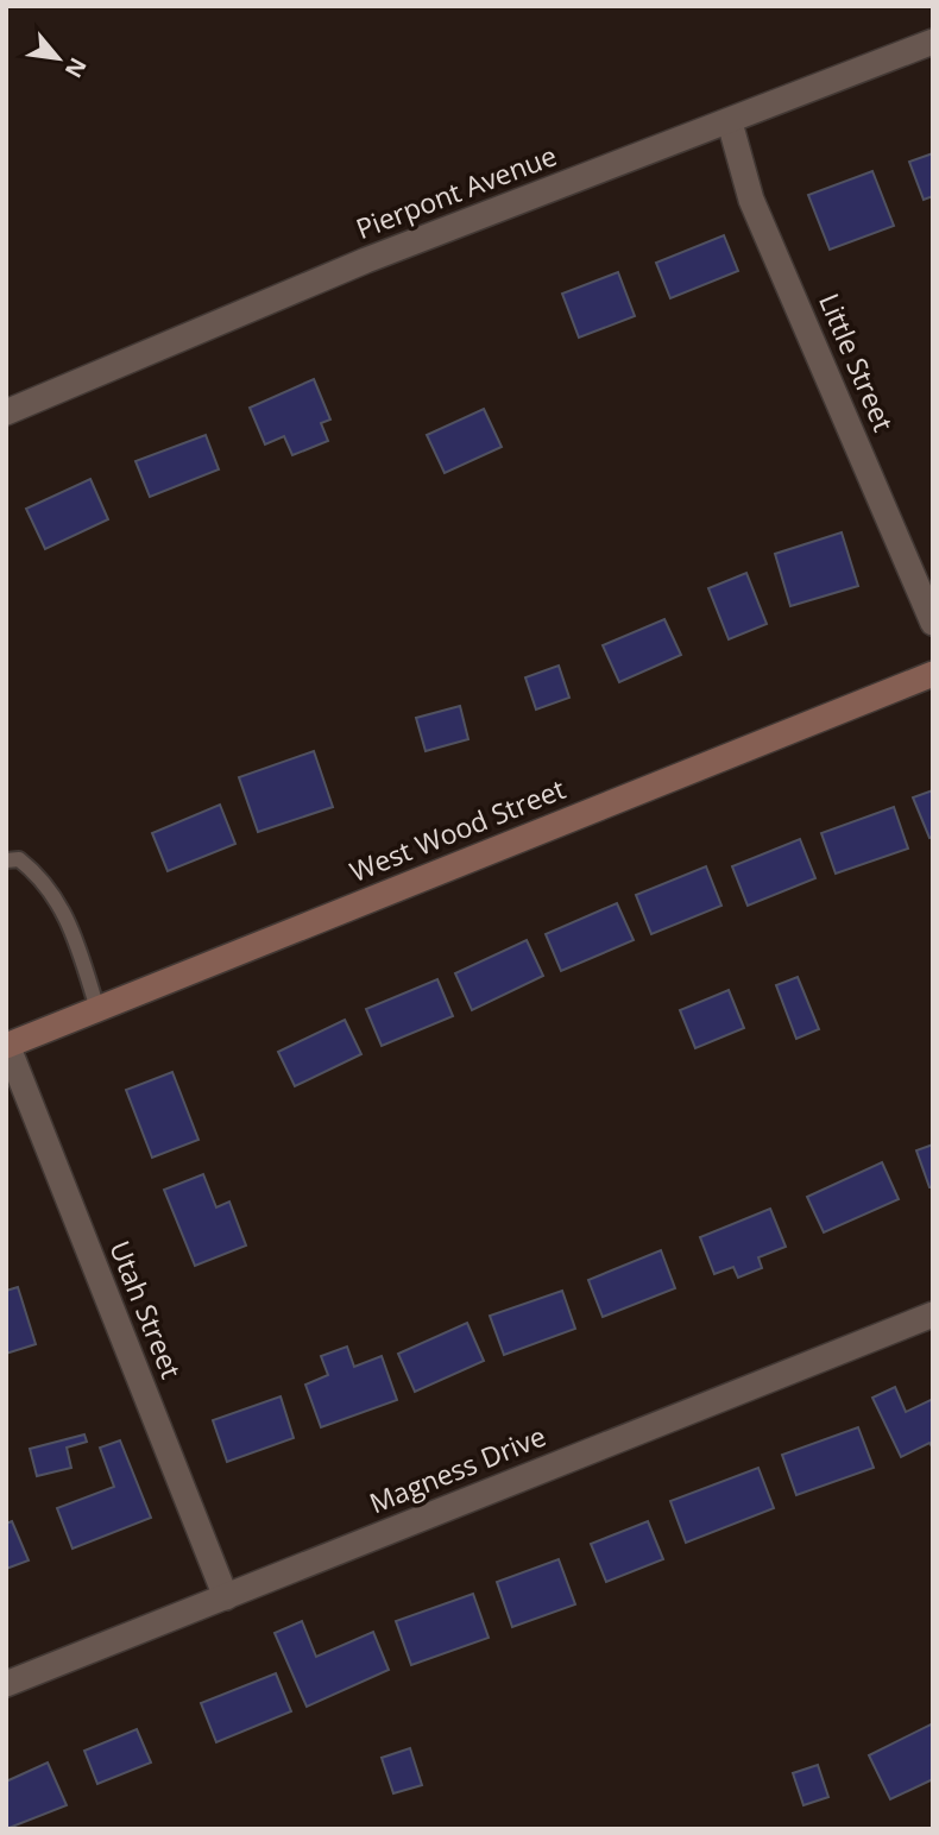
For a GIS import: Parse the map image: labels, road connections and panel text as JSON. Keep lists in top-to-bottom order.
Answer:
{
  "streets": {
    "street": [
      "Pierpont Avenue",
      "Little Street",
      "West Wood Street",
      "Utah Street",
      "Magness Drive"
    ]
  },
  "crossings": [
    ["Pierpont Avenue", "Little Street"],
    ["West Wood Street", "Utah Street"],
    ["Utah Street", "Magness Drive"]
  ],
  "north": "bottom right"
}
